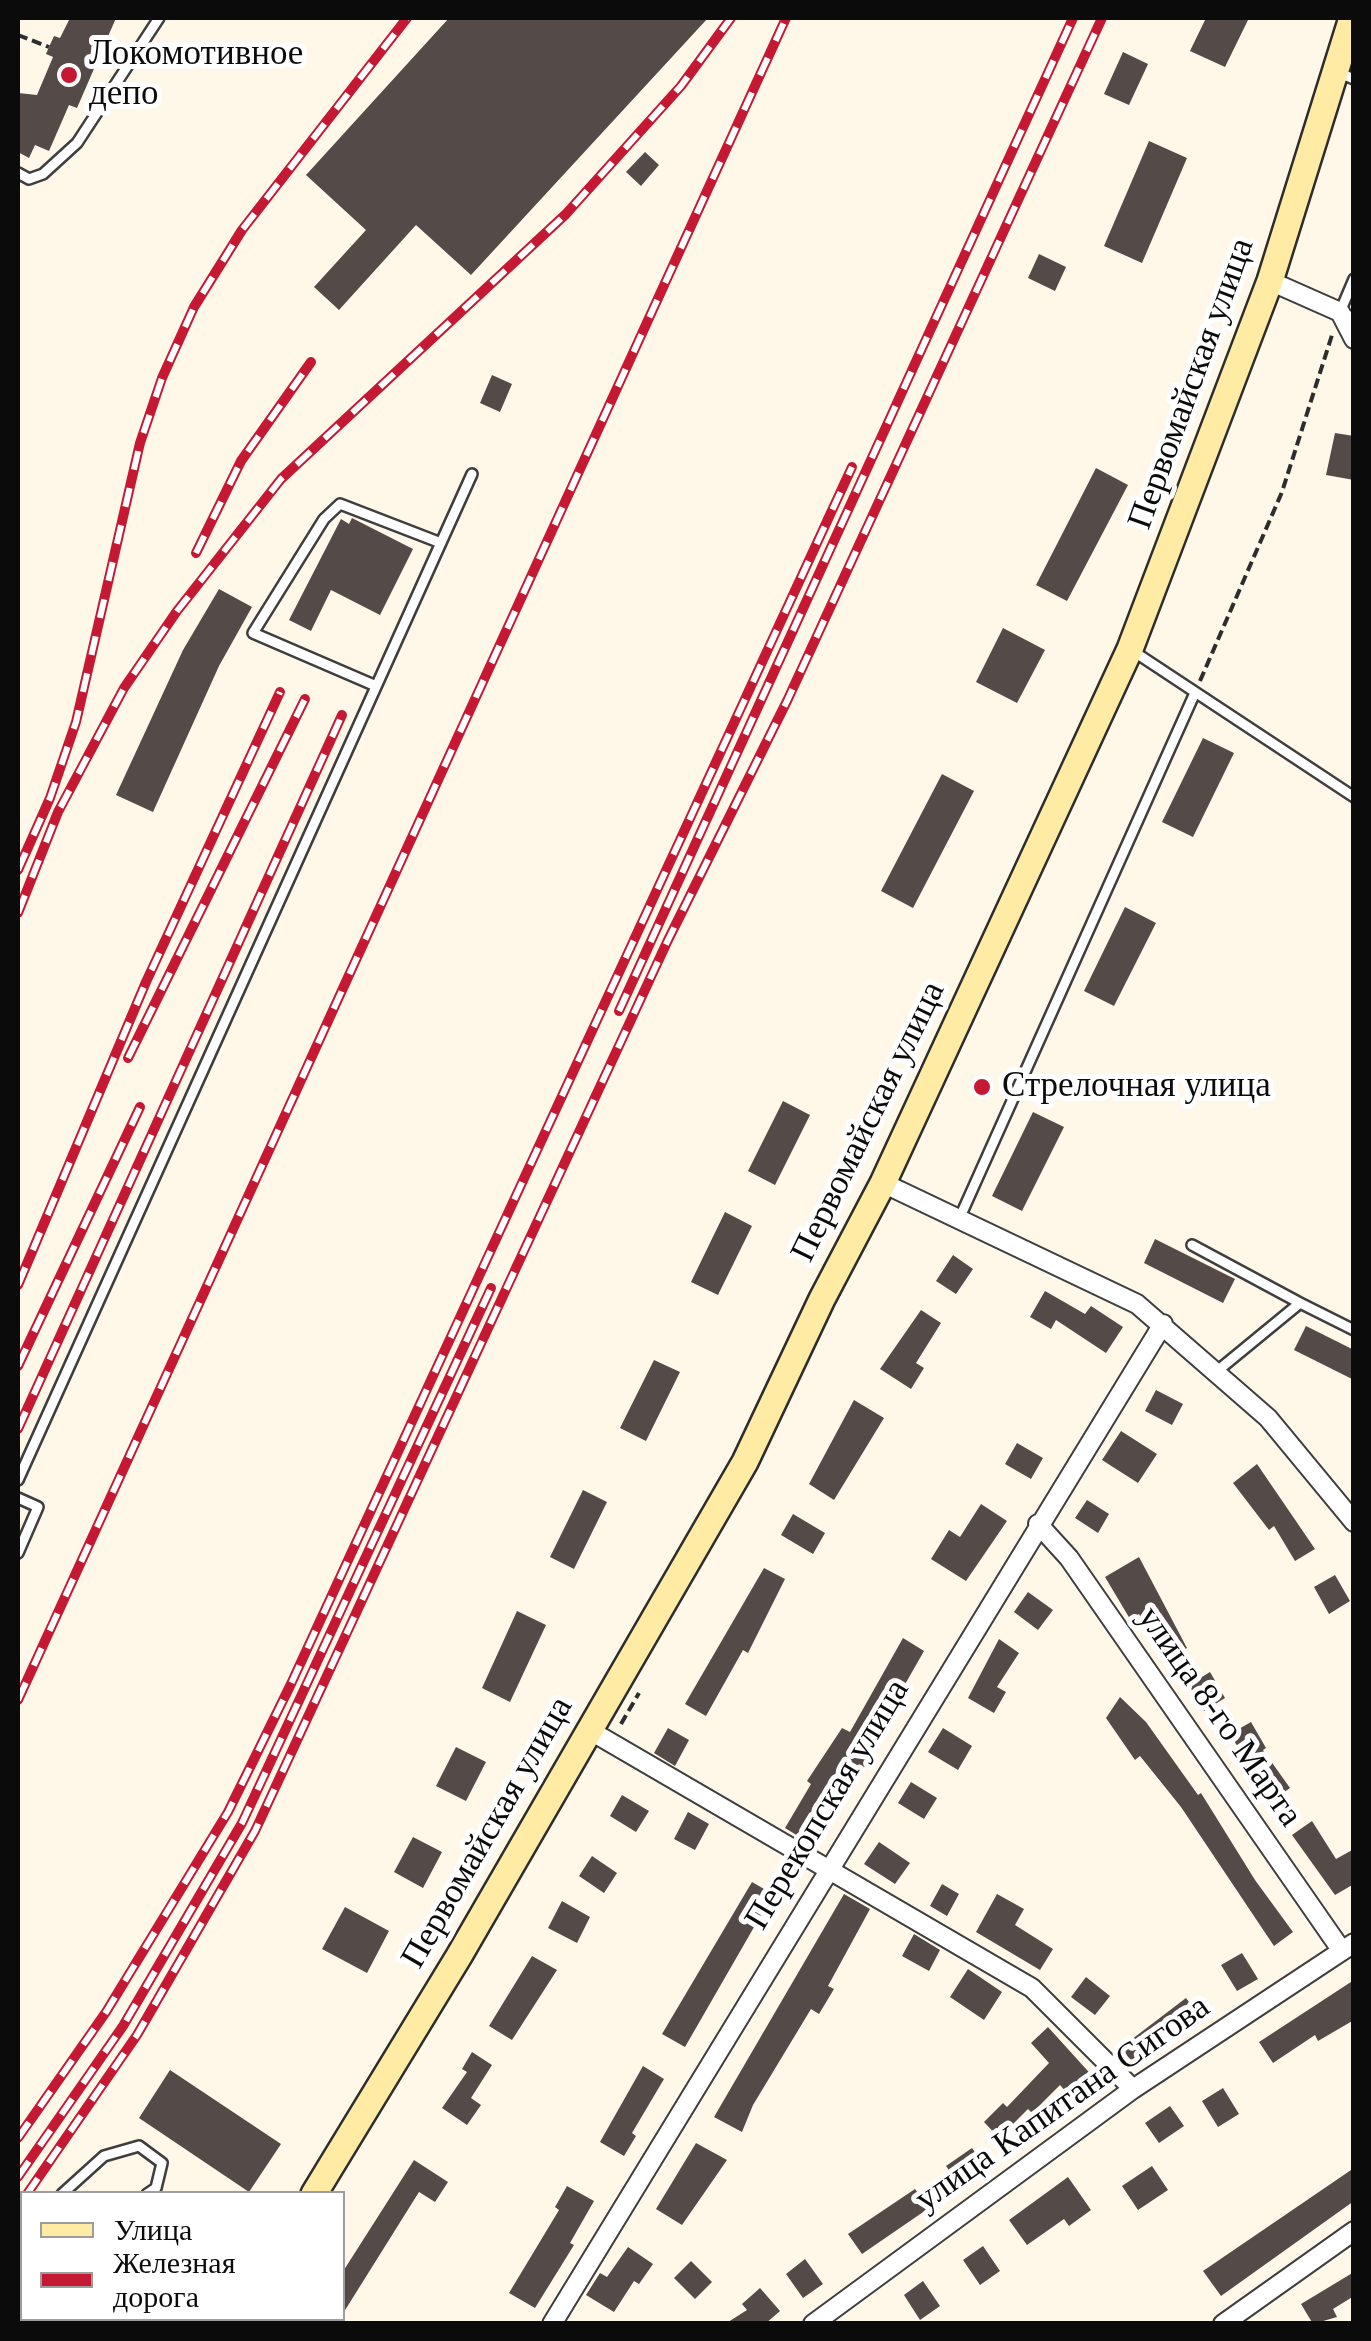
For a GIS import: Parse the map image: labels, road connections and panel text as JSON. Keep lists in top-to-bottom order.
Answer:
{
  "streets": {
    "main road": ["Первомайская улица"],
    "street": ["улица 8-го Марта", "Перекопская улица", "улица Капитана Сигова"]
  },
  "crossings": [
    ["улица 8-го Марта", "Перекопская улица"],
    ["улица 8-го Марта", "улица Капитана Сигова"]
  ],
  "places": ["Локомотивное депо", "Стрелочная улица"],
  "legend": ["Улица", "Железная дорога"]
}
